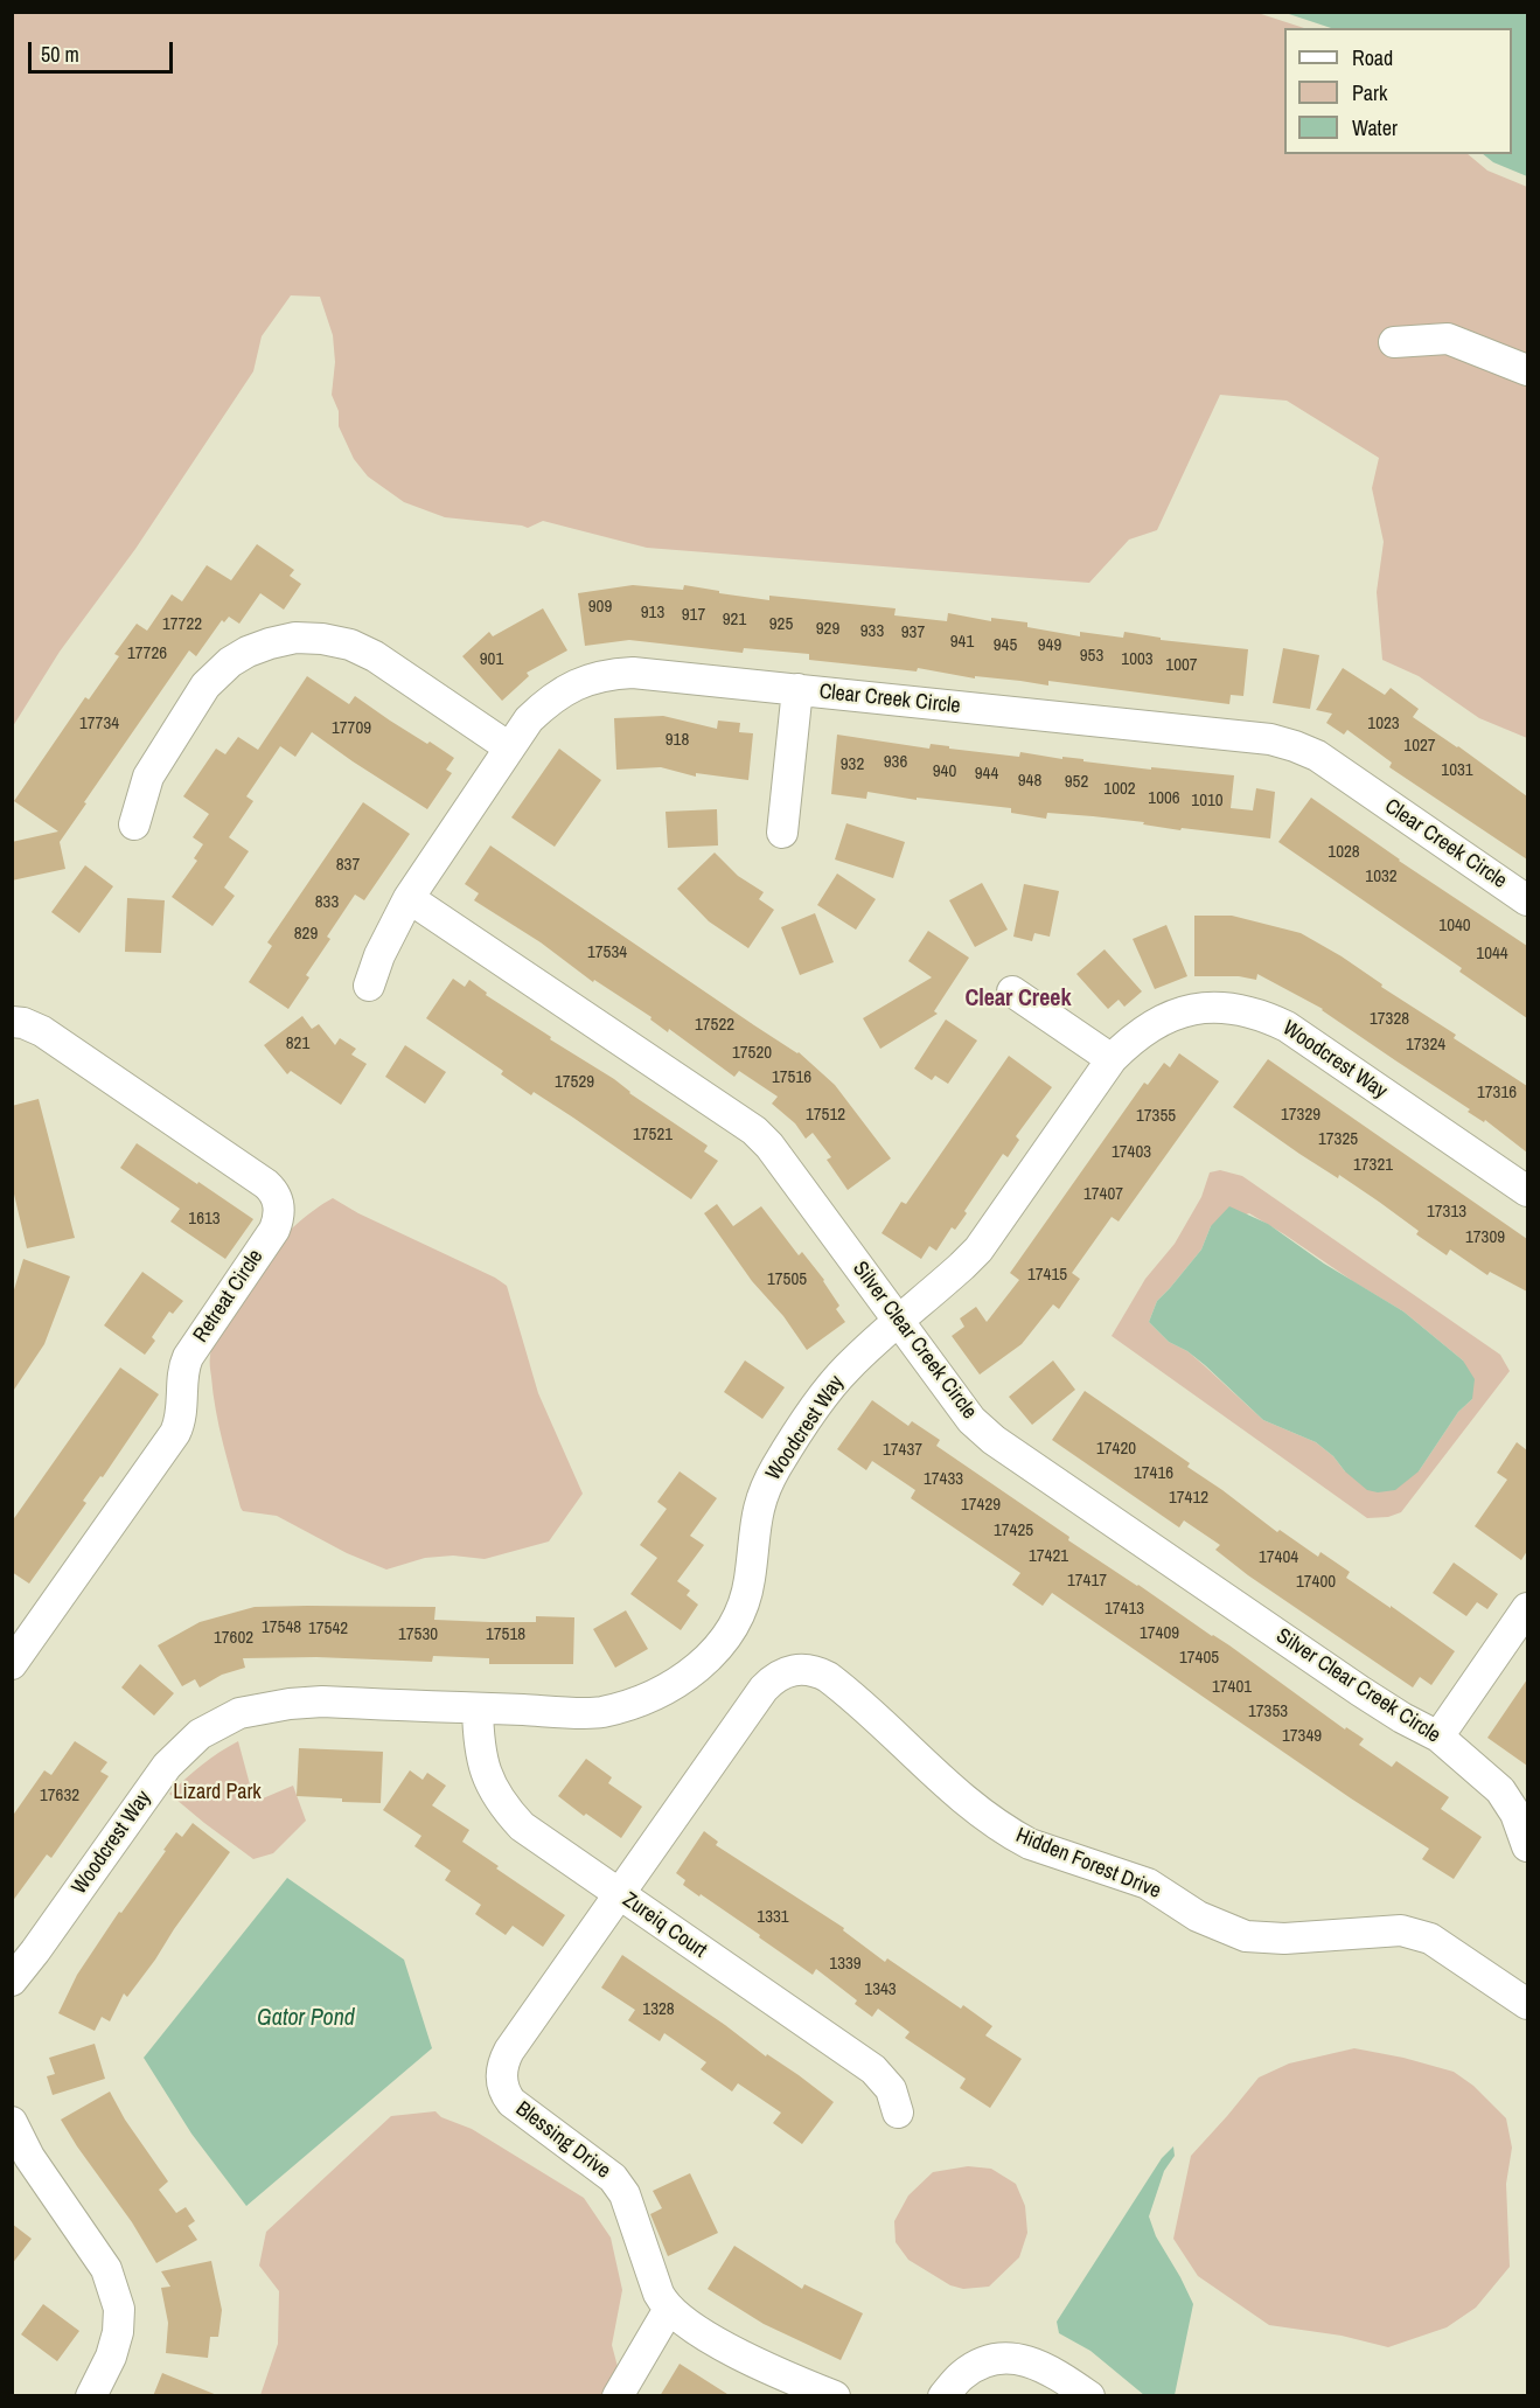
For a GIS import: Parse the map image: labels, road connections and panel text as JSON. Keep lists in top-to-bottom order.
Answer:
{
  "streets": {
    "street": [
      "Clear Creek Circle",
      "Woodcrest Way",
      "Retreat Circle",
      "Silver Clear Creek Circle",
      "Hidden Forest Drive",
      "Zureiq Court",
      "Blessing Drive"
    ]
  },
  "crossings": [
    ["Clear Creek Circle", "Silver Clear Creek Circle"],
    ["Woodcrest Way", "Silver Clear Creek Circle"],
    ["Woodcrest Way", "Zureiq Court"],
    ["Hidden Forest Drive", "Zureiq Court"],
    ["Hidden Forest Drive", "Blessing Drive"],
    ["Zureiq Court", "Blessing Drive"]
  ],
  "districts": ["Clear Creek"],
  "water": ["Gator Pond"],
  "parks": ["Lizard Park"],
  "house_numbers": [
    "909",
    "913",
    "917",
    "921",
    "17722",
    "925",
    "929",
    "933",
    "937",
    "941",
    "945",
    "949",
    "17726",
    "953",
    "901",
    "1003",
    "1007",
    "17734",
    "1023",
    "17709",
    "918",
    "1027",
    "936",
    "932",
    "1031",
    "940",
    "944",
    "948",
    "952",
    "1002",
    "1006",
    "1010",
    "1028",
    "837",
    "1032",
    "833",
    "1040",
    "829",
    "17534",
    "1044",
    "17328",
    "17522",
    "821",
    "17324",
    "17520",
    "17516",
    "17529",
    "17316",
    "17512",
    "17329",
    "17355",
    "17521",
    "17325",
    "17403",
    "17321",
    "17407",
    "17313",
    "1613",
    "17309",
    "17415",
    "17505",
    "17420",
    "17437",
    "17416",
    "17433",
    "17412",
    "17429",
    "17425",
    "17421",
    "17404",
    "17417",
    "17400",
    "17413",
    "17548",
    "17542",
    "17409",
    "17530",
    "17518",
    "17602",
    "17405",
    "17401",
    "17353",
    "17349",
    "17632",
    "1331",
    "1339",
    "1343",
    "1328"
  ],
  "legend": ["Road", "Park", "Water"],
  "scale_bar": "50 m"
}
